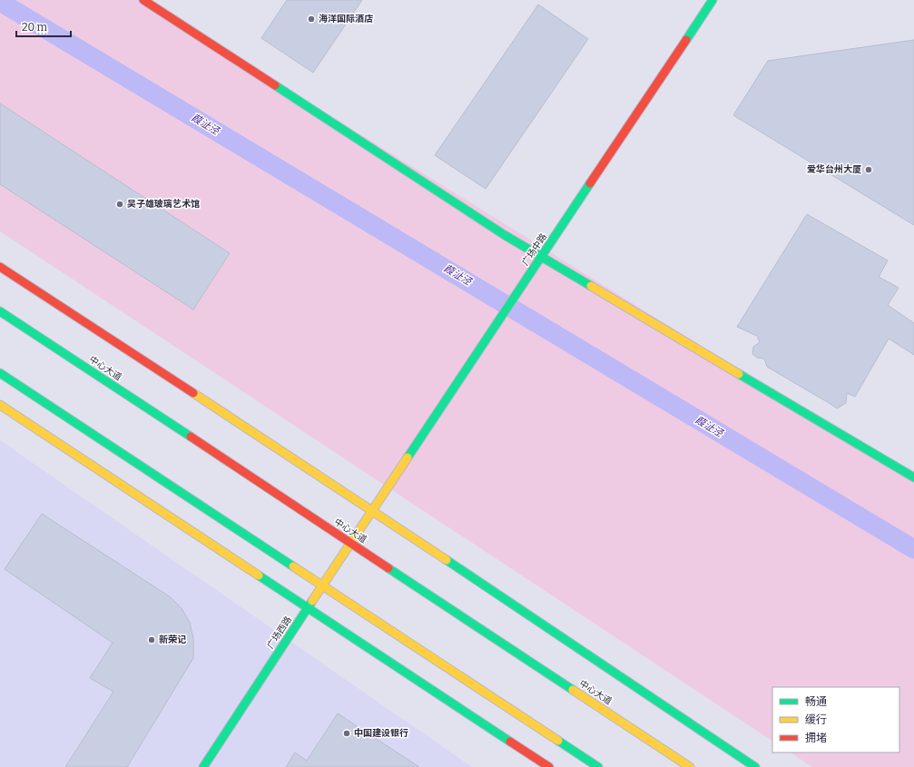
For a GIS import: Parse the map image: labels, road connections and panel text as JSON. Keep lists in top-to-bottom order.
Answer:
{
  "streets": {
    "main road": ["广场中路", "中心大道", "广场西路"]
  },
  "crossings": [
    ["广场中路", "广场西路"],
    ["中心大道", "广场西路"]
  ],
  "water": ["葭沚泾"],
  "places": [
    "海洋国际酒店",
    "爱华台州大厦",
    "吴子雄玻璃艺术馆",
    "新荣记",
    "中国建设银行"
  ],
  "legend": ["畅通", "缓行", "拥堵"],
  "scale_bar": "20 m"
}
